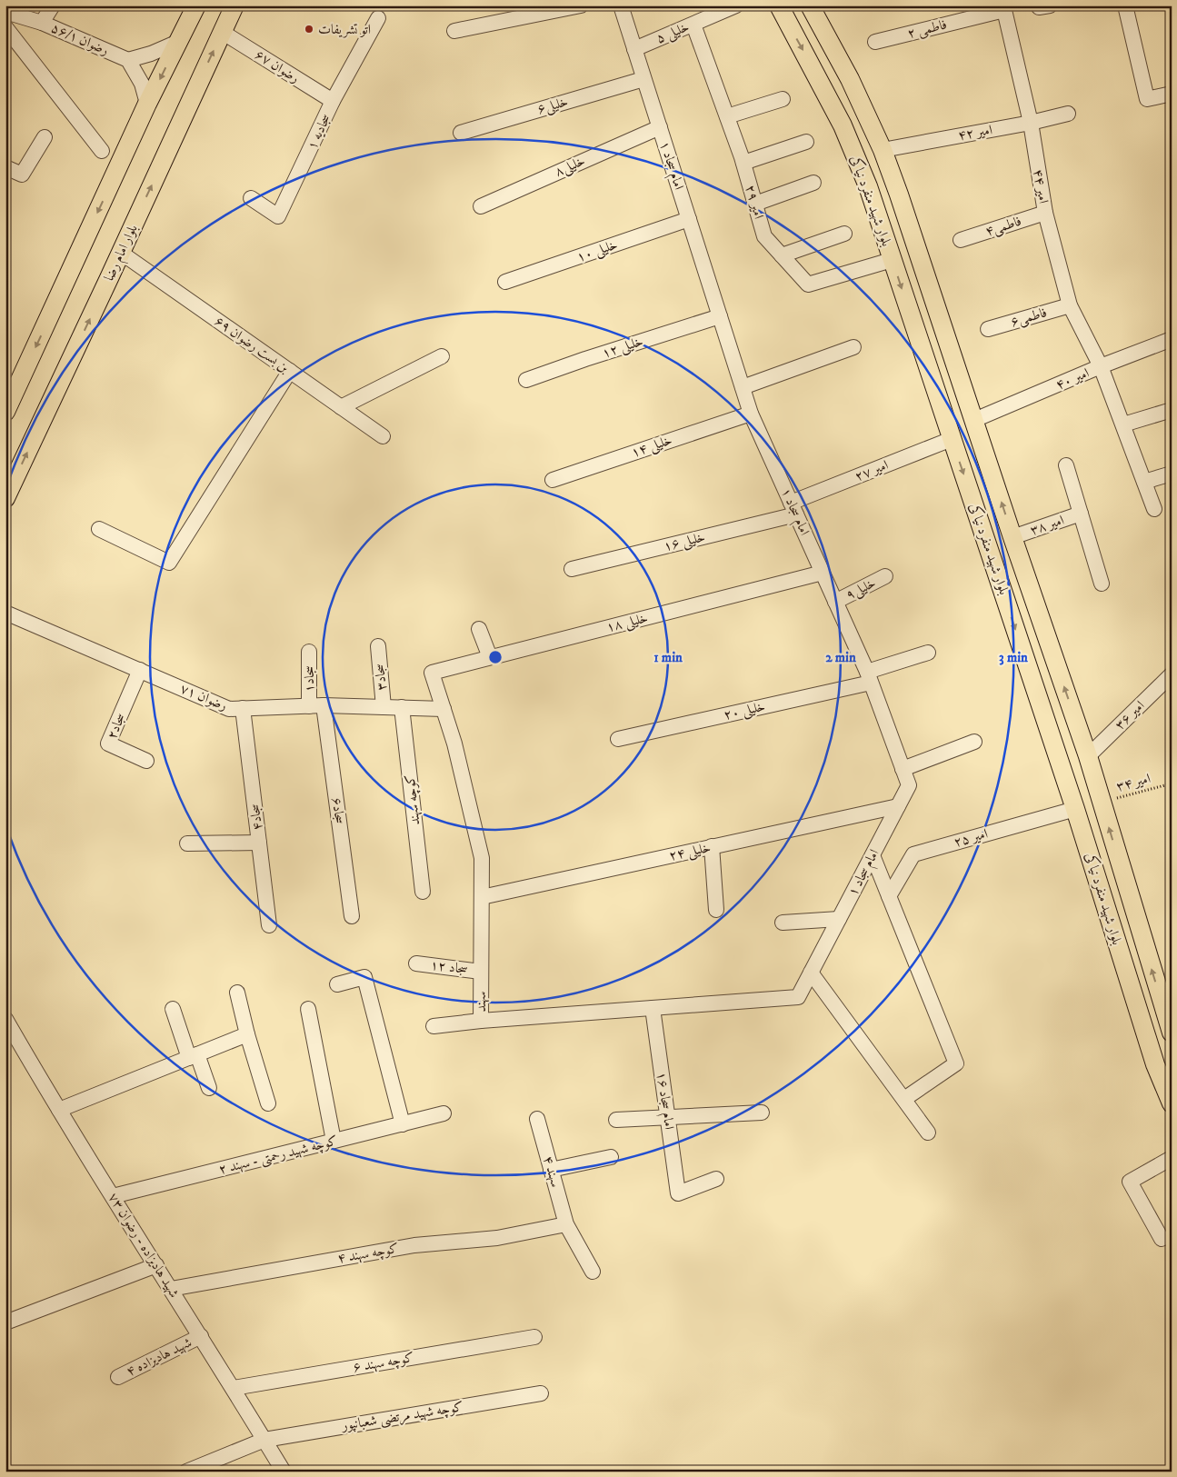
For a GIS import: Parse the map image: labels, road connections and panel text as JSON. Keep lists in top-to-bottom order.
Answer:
{
  "streets": {
    "main road": ["بلوار شهید منفرد نیاکی", "بلوار امام رضا"],
    "street": [
      "فاطمی ۲",
      "خلیلی ۵",
      "رضوان ۵۶/۱",
      "رضوان ۶۷",
      "خلیلی۶",
      "سجادیه ۱",
      "امیر ۴۲",
      "امام سجاد ۱",
      "خلیلی۸",
      "امیر ۴۴",
      "امیر ۲۹",
      "فاطمی۴",
      "خلیلی ۱۰",
      "فاطمی۶",
      "بن بست رضوان ۶۹",
      "خلیلی ۱۲",
      "امیر ۴۰",
      "خلیلی ۱۴",
      "امیر ۲۷",
      "امیر ۳۸",
      "خلیلی ۱۶",
      "خلیلی۹",
      "خلیلی ۱۸",
      "سجاد۳",
      "سجاد۱",
      "رضوان ۷۱",
      "خلیلی ۲۰",
      "امیر ۳۶",
      "سجاد۲",
      "كوچه سهند",
      "سجاد۶",
      "سجاد۴",
      "امیر ۲۵",
      "خلیلی ۲۴",
      "سجاد ۱۲",
      "سهند",
      "امام سجاد ۱۶",
      "کوچه شهید رحمتی - سهند ۲",
      "سهند ۴",
      "شهید هادیزاده - رضوان ۷۳",
      "کوچه سهند ۴",
      "شهید هادیزاده ۴",
      "کوچه سهند ۶",
      "کوچه شهید مرتضی شعبانپور"
    ],
    "path": ["امیر ۳۴"]
  },
  "crossings": [
    ["فاطمی ۲", "امیر ۴۴"],
    ["خلیلی ۵", "امام سجاد ۱"],
    ["خلیلی ۵", "امیر ۲۹"],
    ["رضوان ۶۷", "سجادیه ۱"],
    ["رضوان ۶۷", "بلوار امام رضا"],
    ["خلیلی۶", "امام سجاد ۱"],
    ["امیر ۴۲", "امیر ۴۴"],
    ["امیر ۴۲", "بلوار شهید منفرد نیاکی"],
    ["امام سجاد ۱", "خلیلی۸"],
    ["امام سجاد ۱", "خلیلی ۱۰"],
    ["امام سجاد ۱", "خلیلی ۱۲"],
    ["امام سجاد ۱", "خلیلی ۱۴"],
    ["امام سجاد ۱", "امیر ۲۷"],
    ["امام سجاد ۱", "خلیلی ۱۶"],
    ["امام سجاد ۱", "خلیلی۹"],
    ["امام سجاد ۱", "خلیلی ۱۸"],
    ["امام سجاد ۱", "خلیلی ۲۰"],
    ["امام سجاد ۱", "خلیلی ۲۴"],
    ["امام سجاد ۱", "سهند"],
    ["امیر ۴۴", "فاطمی۴"],
    ["امیر ۴۴", "فاطمی۶"],
    ["امیر ۴۴", "امیر ۴۰"],
    ["بلوار شهید منفرد نیاکی", "امیر ۲۹"],
    ["بلوار شهید منفرد نیاکی", "امیر ۴۰"],
    ["بلوار شهید منفرد نیاکی", "امیر ۲۷"],
    ["بلوار شهید منفرد نیاکی", "امیر ۳۸"],
    ["بلوار شهید منفرد نیاکی", "امیر ۳۶"],
    ["بلوار شهید منفرد نیاکی", "امیر ۳۴"],
    ["بلوار شهید منفرد نیاکی", "امیر ۲۵"],
    ["بلوار امام رضا", "بن بست رضوان ۶۹"],
    ["امیر ۲۷", "خلیلی ۱۶"],
    ["خلیلی ۱۸", "سهند"],
    ["سجاد۳", "رضوان ۷۱"],
    ["سجاد۱", "رضوان ۷۱"],
    ["سجاد۱", "سجاد۶"],
    ["رضوان ۷۱", "سجاد۲"],
    ["رضوان ۷۱", "كوچه سهند"],
    ["رضوان ۷۱", "سجاد۶"],
    ["رضوان ۷۱", "سجاد۴"],
    ["رضوان ۷۱", "سهند"],
    ["خلیلی ۲۴", "سهند"],
    ["سجاد ۱۲", "سهند"],
    ["سهند", "امام سجاد ۱۶"],
    ["کوچه شهید رحمتی - سهند ۲", "شهید هادیزاده - رضوان ۷۳"],
    ["سهند ۴", "کوچه سهند ۴"],
    ["شهید هادیزاده - رضوان ۷۳", "کوچه سهند ۴"],
    ["شهید هادیزاده - رضوان ۷۳", "شهید هادیزاده ۴"],
    ["شهید هادیزاده - رضوان ۷۳", "کوچه سهند ۶"],
    ["شهید هادیزاده - رضوان ۷۳", "کوچه شهید مرتضی شعبانپور"]
  ],
  "places": ["اتو تشریفات"],
  "rings": ["1 min", "2 min", "3 min"]
}
